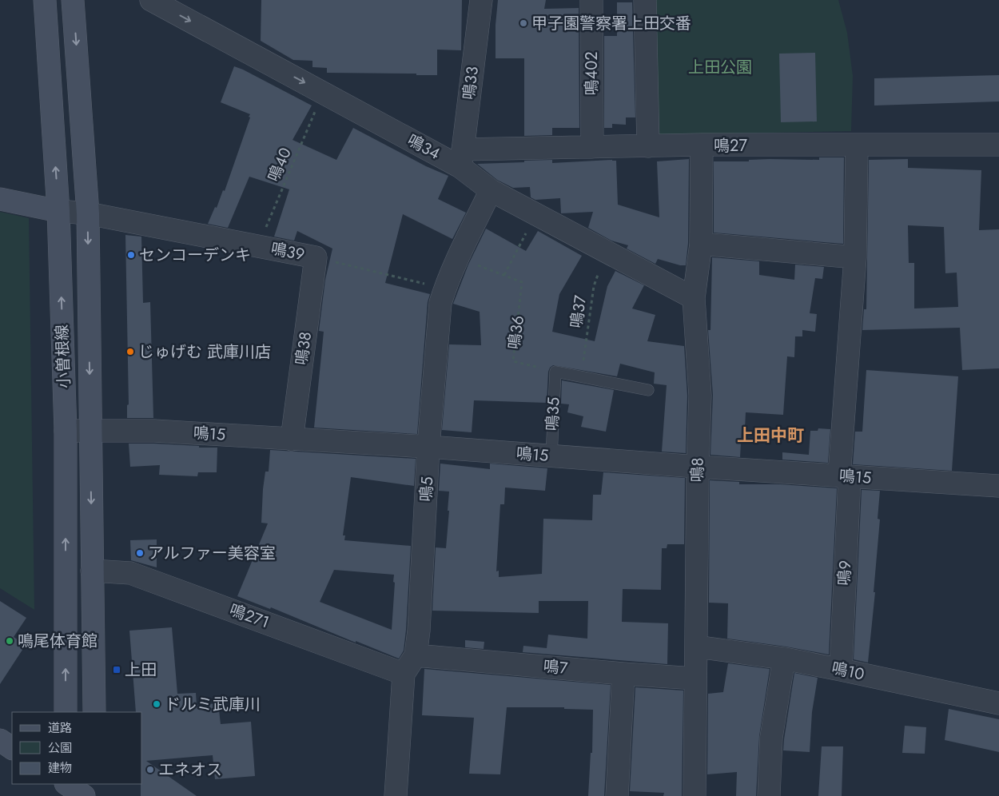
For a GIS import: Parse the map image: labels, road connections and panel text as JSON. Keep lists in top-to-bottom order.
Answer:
{
  "streets": {
    "street": [
      "鳴402",
      "鳴33",
      "鳴27",
      "鳴34",
      "鳴39",
      "鳴38",
      "小曽根線",
      "鳴15",
      "鳴8",
      "鳴5",
      "鳴9",
      "鳴271",
      "鳴7",
      "鳴10"
    ],
    "lane": ["鳴35"],
    "path": ["鳴40", "鳴37", "鳴36"]
  },
  "crossings": [
    ["鳴402", "鳴27"],
    ["鳴33", "鳴27"],
    ["鳴33", "鳴34"],
    ["鳴27", "鳴34"],
    ["鳴27", "鳴8"],
    ["鳴27", "鳴9"],
    ["鳴34", "鳴40"],
    ["鳴34", "鳴37"],
    ["鳴34", "鳴8"],
    ["鳴34", "鳴5"],
    ["鳴40", "鳴39"],
    ["鳴39", "鳴38"],
    ["鳴39", "小曽根線"],
    ["鳴39", "鳴5"],
    ["鳴36", "鳴35"],
    ["鳴36", "鳴5"],
    ["鳴38", "鳴15"],
    ["小曽根線", "鳴15"],
    ["小曽根線", "鳴271"],
    ["鳴35", "鳴15"],
    ["鳴15", "鳴8"],
    ["鳴15", "鳴5"],
    ["鳴15", "鳴9"],
    ["鳴8", "鳴7"],
    ["鳴8", "鳴10"],
    ["鳴5", "鳴271"],
    ["鳴5", "鳴7"],
    ["鳴9", "鳴10"]
  ],
  "districts": ["上田中町"],
  "parks": ["上田公園"],
  "places": {
    "other": [
      "甲子園警察署上田交番",
      "センコーデンキ",
      "じゅげむ 武庫川店",
      "アルファー美容室",
      "鳴尾体育館",
      "ドルミ武庫川",
      "エネオス"
    ],
    "transit": ["上田"]
  },
  "legend": ["道路", "公園", "建物"]
}
